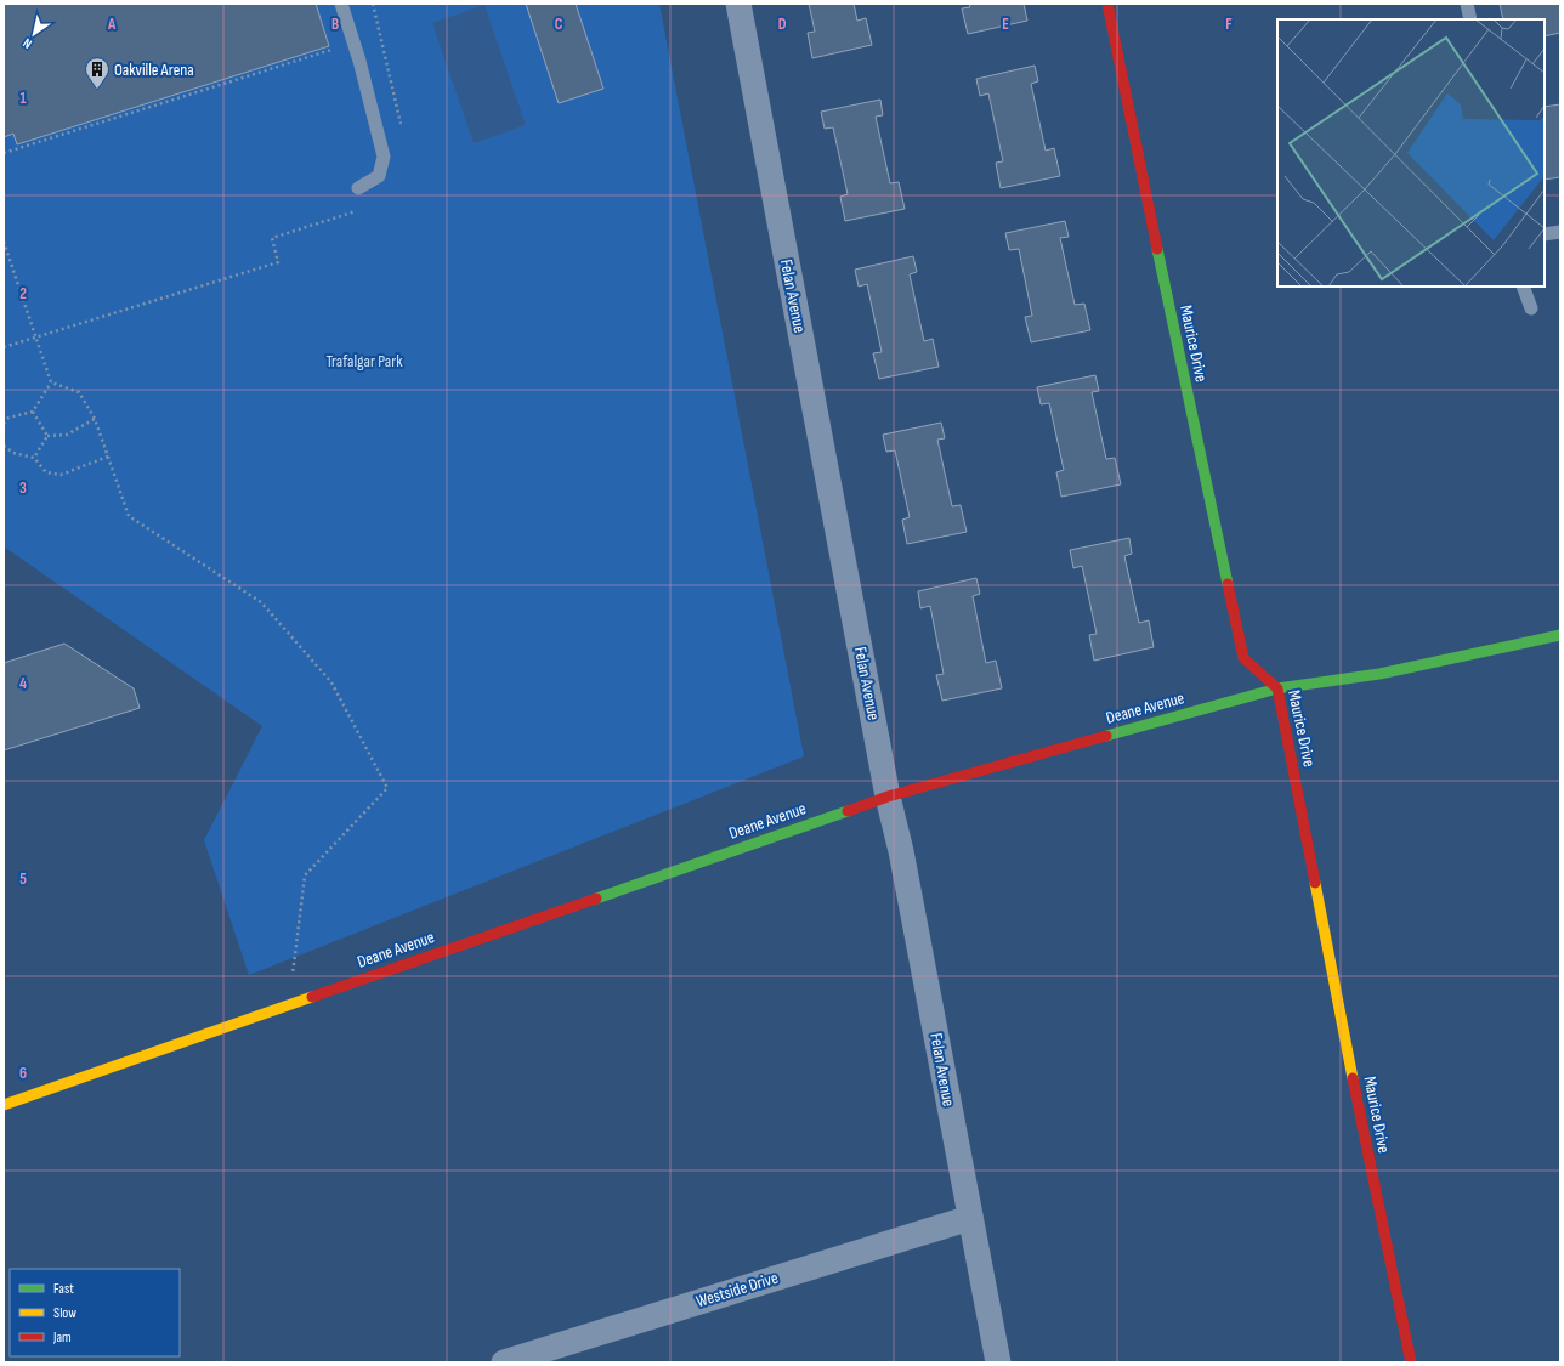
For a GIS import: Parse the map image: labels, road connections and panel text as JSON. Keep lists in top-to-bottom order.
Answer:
{
  "streets": {
    "street": [
      "Felan Avenue",
      "Maurice Drive",
      "Deane Avenue",
      "Westside Drive"
    ]
  },
  "crossings": [
    ["Felan Avenue", "Deane Avenue"],
    ["Felan Avenue", "Westside Drive"],
    ["Maurice Drive", "Deane Avenue"]
  ],
  "parks": ["Trafalgar Park"],
  "places": {
    "building": ["Oakville Arena"]
  },
  "legend": ["Fast", "Slow", "Jam"],
  "north": "bottom left",
  "grid": {
    "columns": [
      "A",
      "B",
      "C",
      "D",
      "E",
      "F"
    ],
    "rows": [
      "1",
      "2",
      "3",
      "4",
      "5",
      "6"
    ]
  }
}
